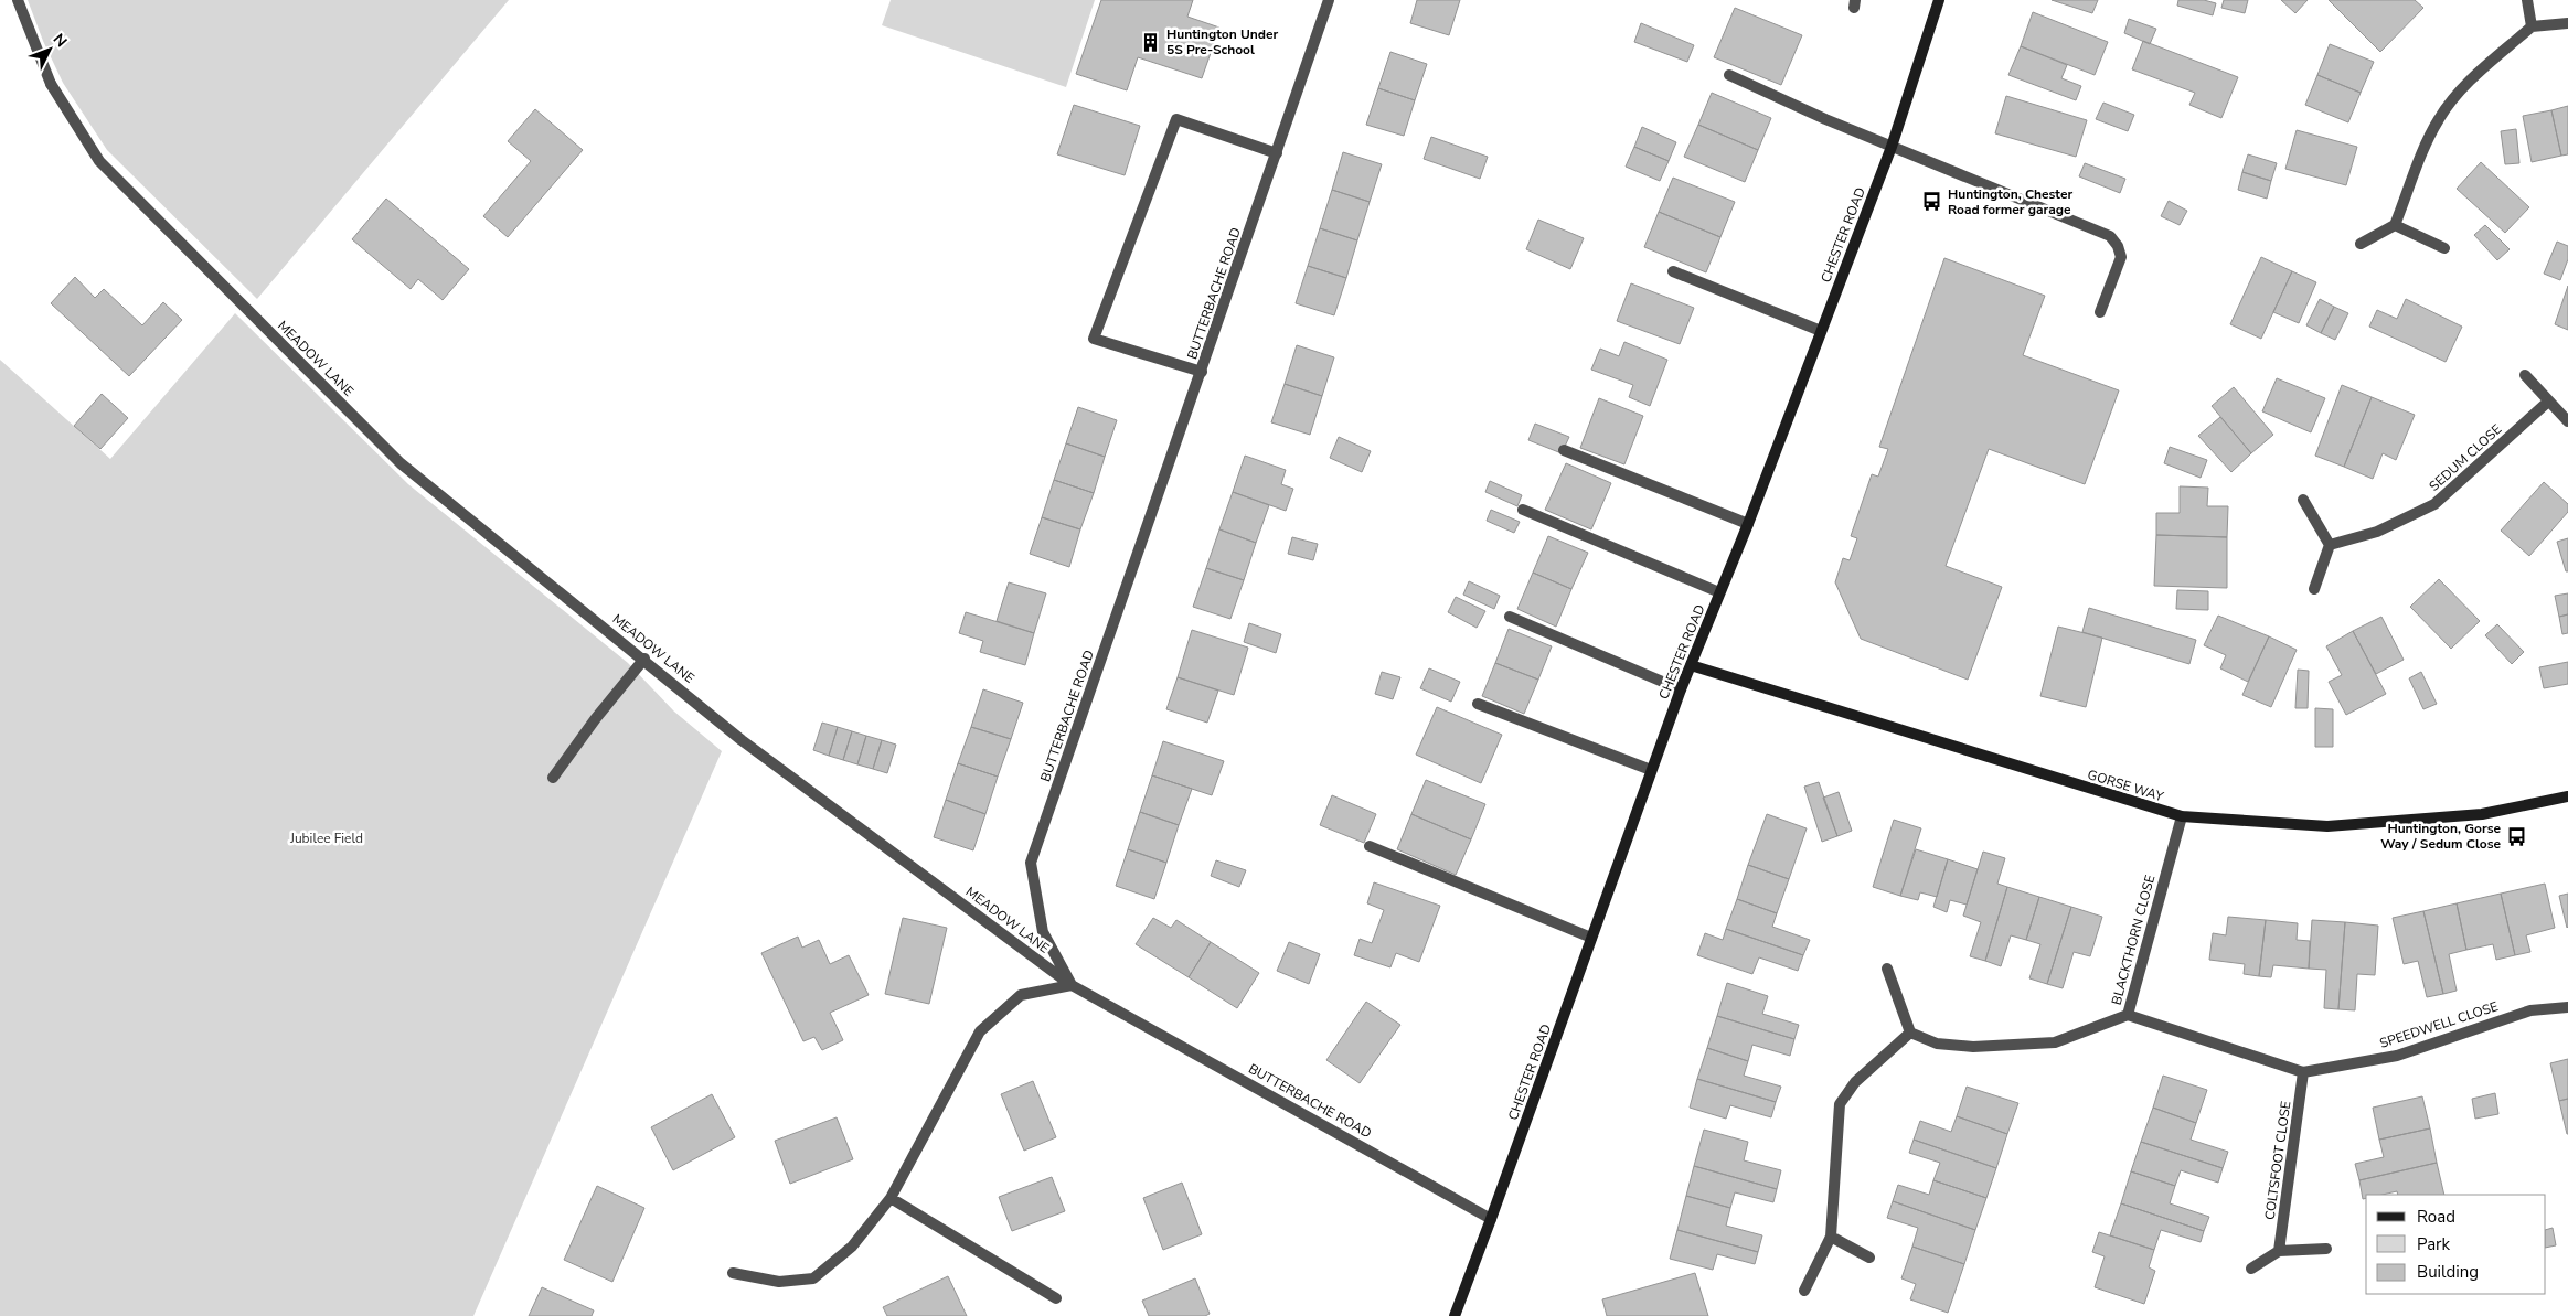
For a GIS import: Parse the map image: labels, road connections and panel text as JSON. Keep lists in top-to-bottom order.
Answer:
{
  "streets": {
    "main road": ["CHESTER ROAD", "GORSE WAY"],
    "street": [
      "BUTTERBACHE ROAD",
      "MEADOW LANE",
      "SEDUM CLOSE",
      "BLACKTHORN CLOSE",
      "SPEEDWELL CLOSE",
      "COLTSFOOT CLOSE"
    ]
  },
  "crossings": [
    ["CHESTER ROAD", "BUTTERBACHE ROAD"],
    ["CHESTER ROAD", "GORSE WAY"],
    ["BUTTERBACHE ROAD", "MEADOW LANE"],
    ["GORSE WAY", "BLACKTHORN CLOSE"],
    ["BLACKTHORN CLOSE", "SPEEDWELL CLOSE"],
    ["SPEEDWELL CLOSE", "COLTSFOOT CLOSE"]
  ],
  "parks": ["Jubilee Field"],
  "places": {
    "building": ["Huntington Under 5S Pre-School"],
    "bus stop": ["Huntington, Chester Road former garage", "Huntington, Gorse Way / Sedum Close"]
  },
  "legend": ["Road", "Park", "Building"],
  "north": "top right"
}
